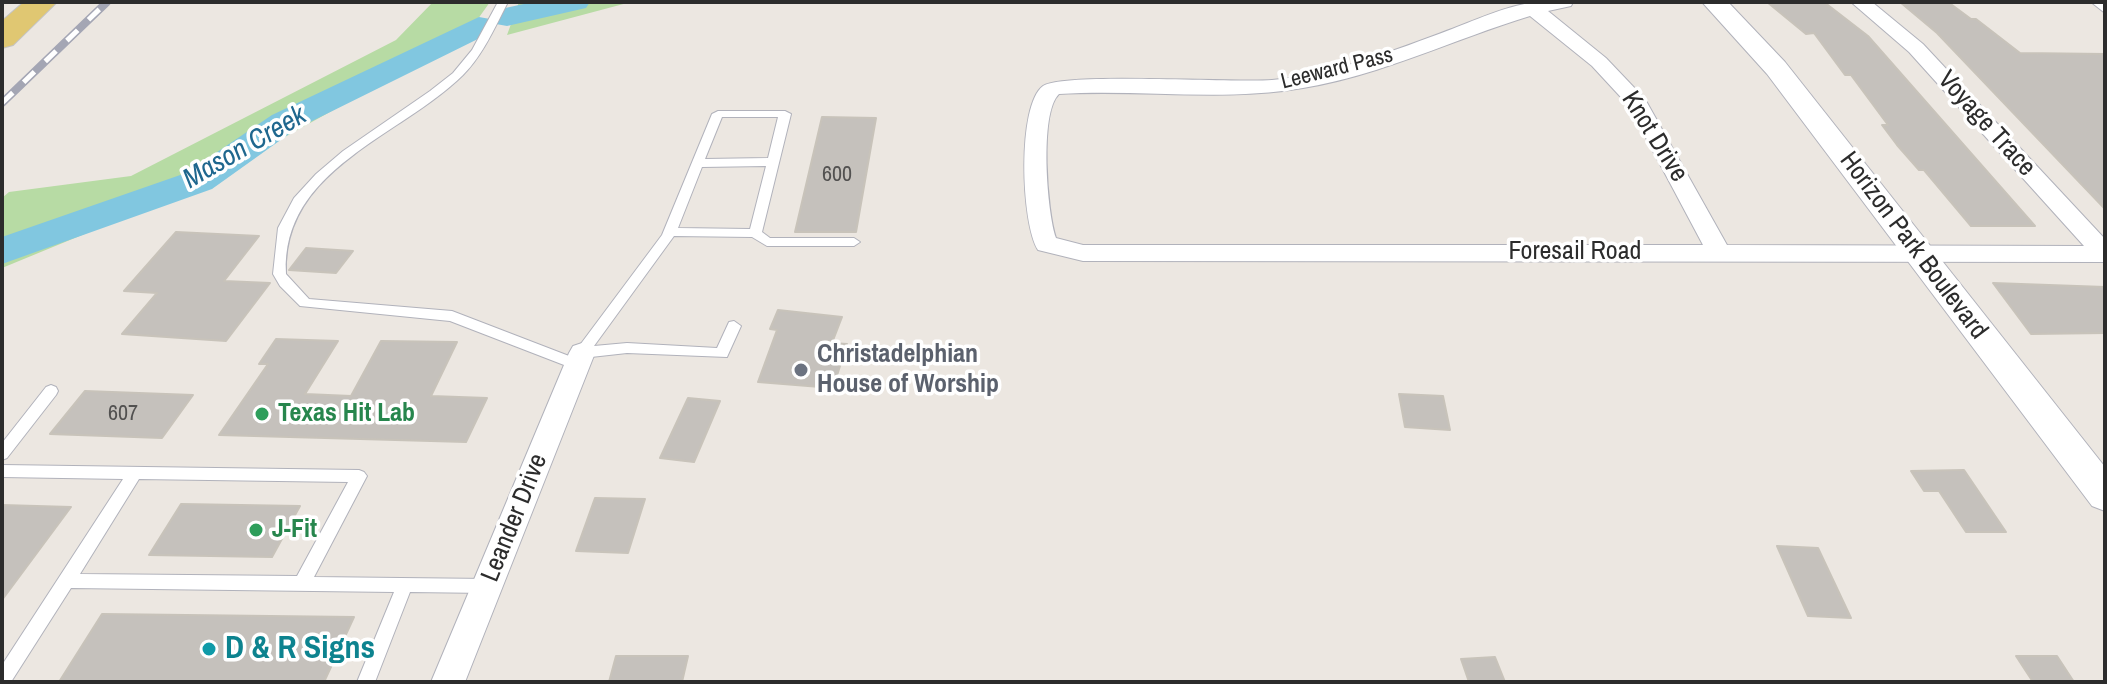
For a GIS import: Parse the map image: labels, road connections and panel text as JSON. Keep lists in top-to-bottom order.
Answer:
{
  "streets": {
    "street": [
      "Leeward Pass",
      "Voyage Trace",
      "Knot Drive",
      "Horizon Park Boulevard",
      "Foresail Road",
      "Leander Drive"
    ]
  },
  "crossings": [
    ["Leeward Pass", "Knot Drive"],
    ["Leeward Pass", "Foresail Road"],
    ["Voyage Trace", "Foresail Road"],
    ["Knot Drive", "Foresail Road"],
    ["Horizon Park Boulevard", "Foresail Road"]
  ],
  "water": ["Mason Creek"],
  "places": [
    "Christadelphian House of Worship",
    "Texas Hit Lab",
    "J-Fit",
    "D & R Signs"
  ],
  "house_numbers": ["600", "607"]
}
